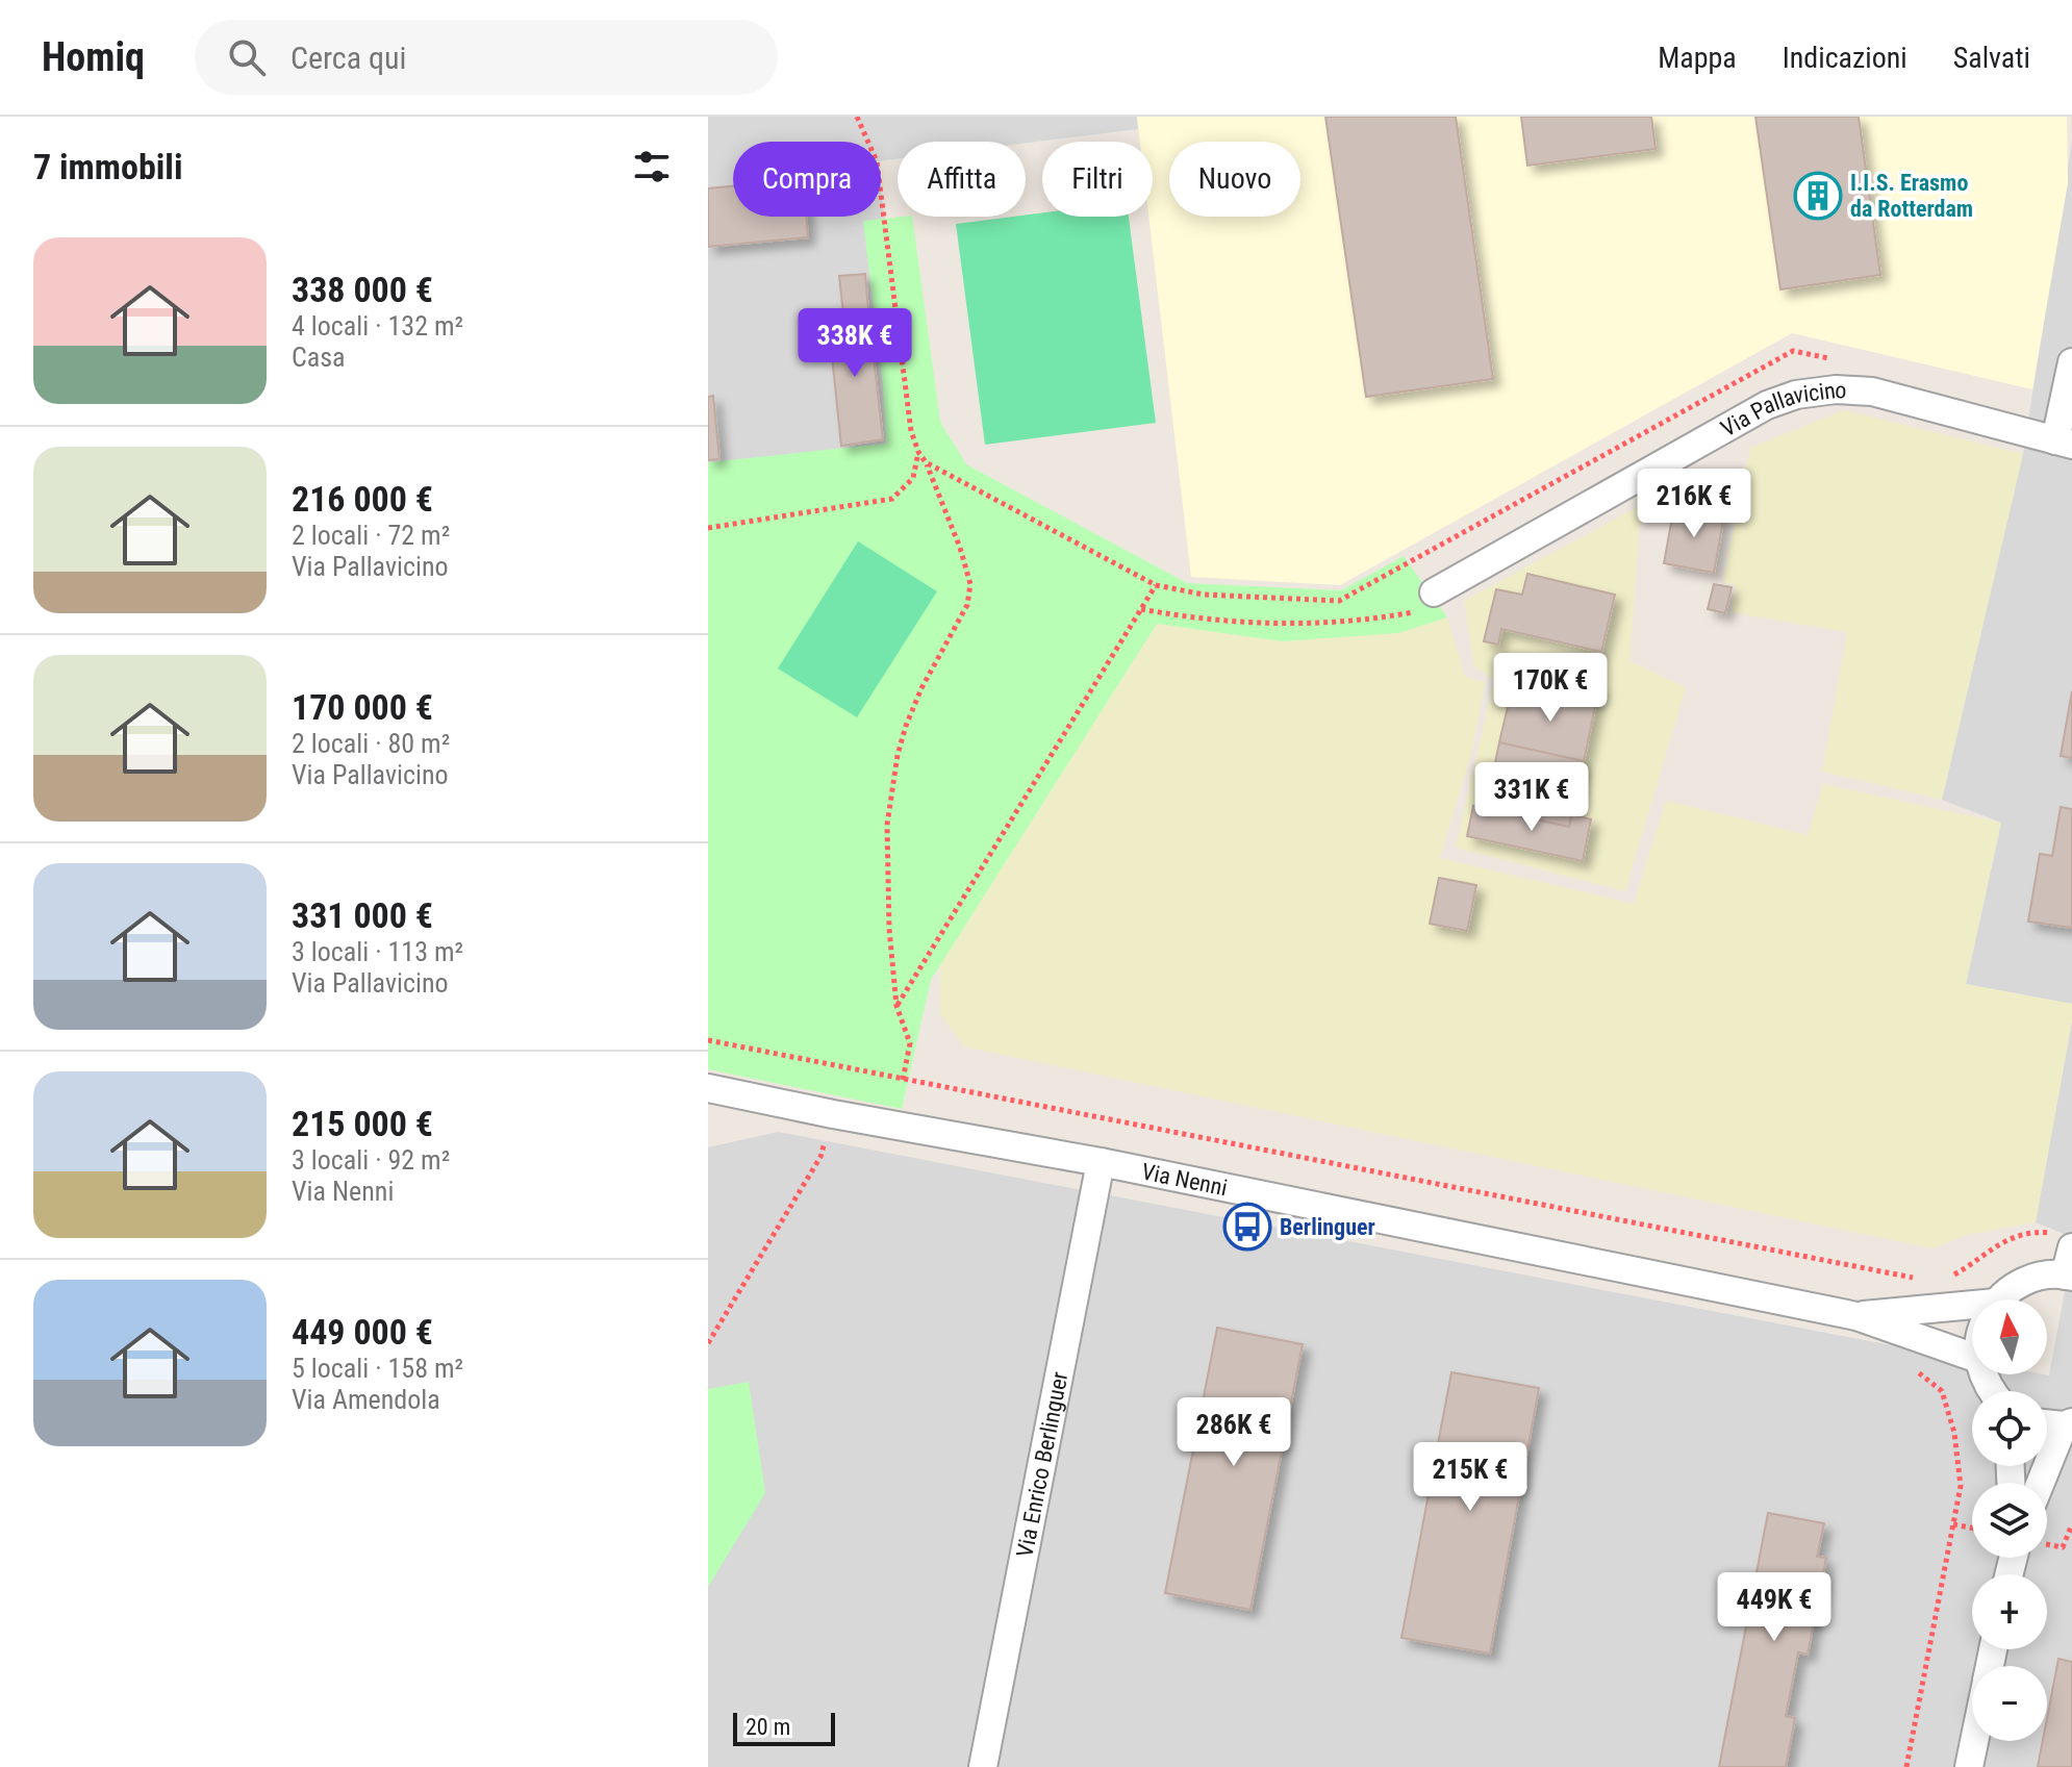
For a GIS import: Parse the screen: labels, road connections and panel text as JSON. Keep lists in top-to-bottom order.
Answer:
{
  "streets": {
    "street": ["Via Pallavicino", "Via Nenni", "Via Enrico Berlinguer"]
  },
  "crossings": [
    ["Via Nenni", "Via Enrico Berlinguer"]
  ],
  "places": {
    "building": ["I.I.S. Erasmo da Rotterdam"],
    "bus stop": ["Berlinguer"]
  },
  "scale_bar": "20 m",
  "north": "top",
  "page": {
    "header": "Homiq",
    "search": "Cerca qui",
    "nav": ["Mappa", "Indicazioni", "Salvati"],
    "heading": "7 immobili",
    "chip": [
      "Compra",
      "Affitta",
      "Filtri",
      "Nuovo"
    ],
    "list": [
      {
        "name": "338 000 €",
        "note": "4 locali · 132 m² · Casa"
      },
      {
        "name": "216 000 €",
        "note": "2 locali · 72 m² · Via Pallavicino"
      },
      {
        "name": "170 000 €",
        "note": "2 locali · 80 m² · Via Pallavicino"
      },
      {
        "name": "331 000 €",
        "note": "3 locali · 113 m² · Via Pallavicino"
      },
      {
        "name": "215 000 €",
        "note": "3 locali · 92 m² · Via Nenni"
      },
      {
        "name": "449 000 €",
        "note": "5 locali · 158 m² · Via Amendola"
      }
    ],
    "price": [
      "338K €",
      "216K €",
      "170K €",
      "331K €",
      "286K €",
      "215K €",
      "449K €"
    ],
    "map_buttons": ["+", "−"],
    "scale": "20 m"
  }
}
